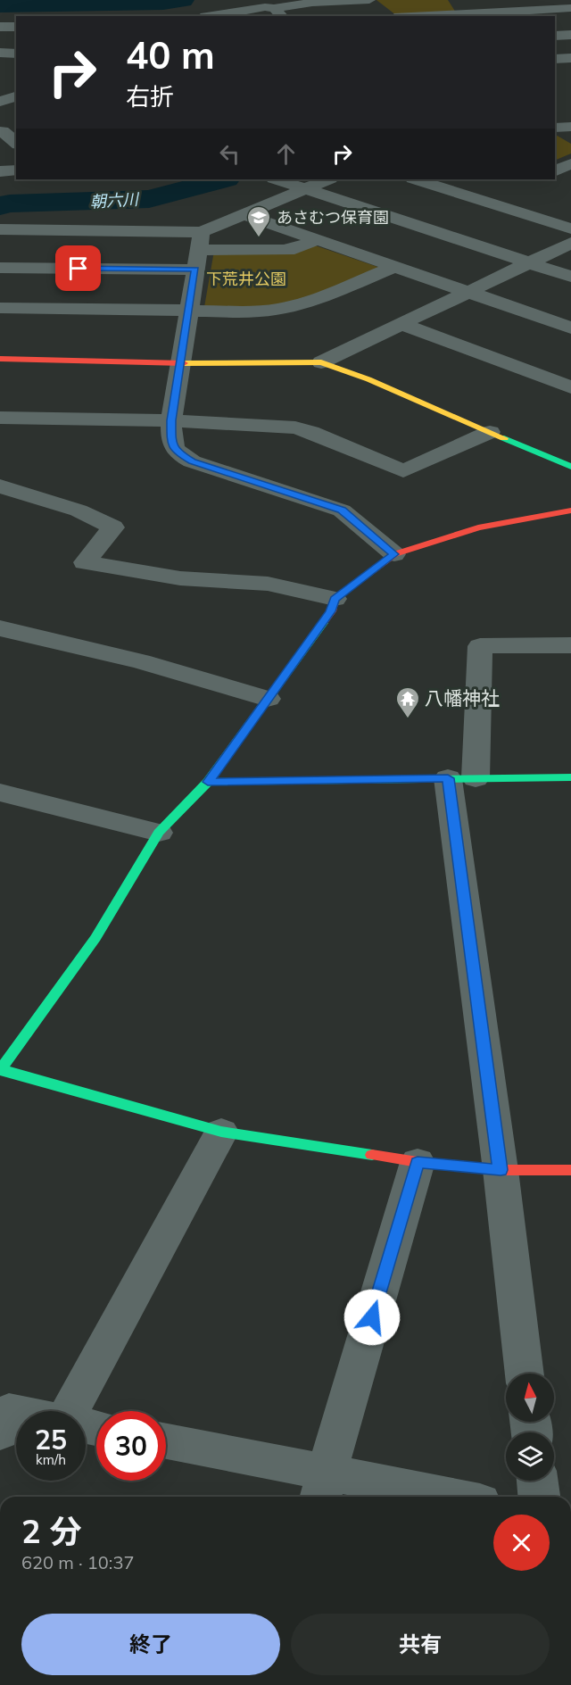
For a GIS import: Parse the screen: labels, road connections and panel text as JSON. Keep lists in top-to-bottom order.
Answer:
{
  "water": ["朝六川"],
  "parks": ["下荒井公園"],
  "places": {
    "school or university": ["あさむつ保育園"],
    "temple": ["八幡神社"]
  },
  "north": "top",
  "page": {
    "turn": ["40 m", "右折"],
    "speed": "25 km/h",
    "limit": "30",
    "heading": ["2 分", "620 m · 10:37"],
    "buttons": ["終了", "共有"]
  }
}
